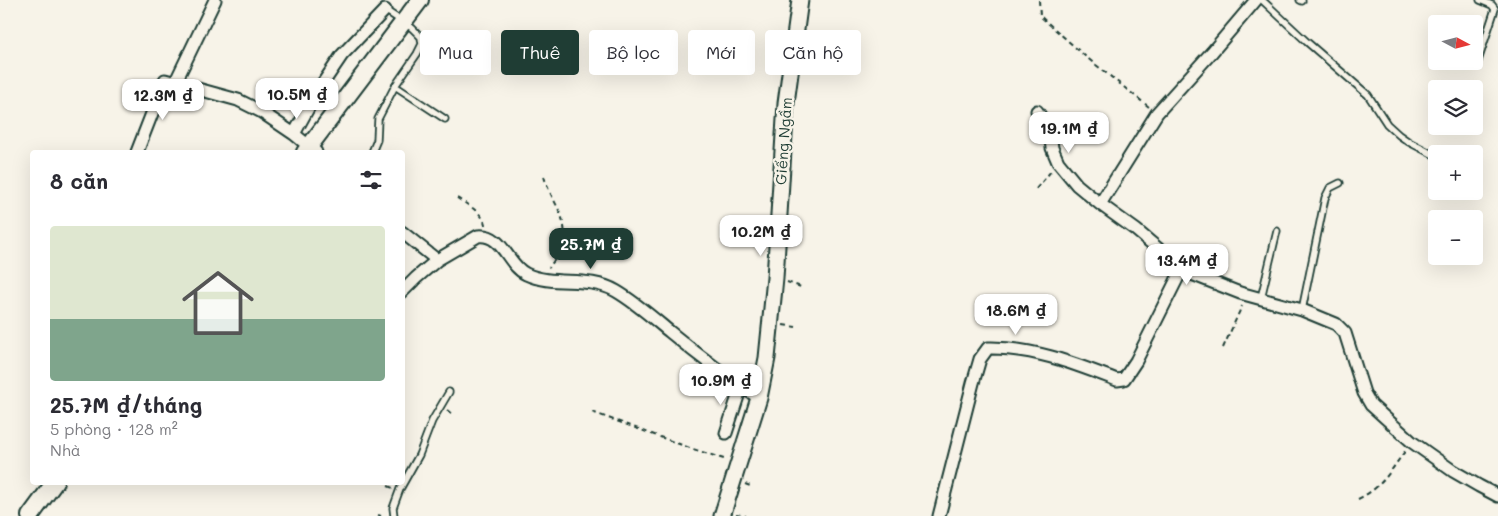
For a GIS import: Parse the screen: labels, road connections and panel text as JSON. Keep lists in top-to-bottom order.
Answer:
{
  "streets": {
    "street": ["Giếng Ngầm"]
  },
  "north": "right",
  "page": {
    "map_buttons": ["+", "−"],
    "chip": [
      "Mua",
      "Thuê",
      "Bộ lọc",
      "Mới",
      "Căn hộ"
    ],
    "price": [
      "10.5M ₫",
      "12.3M ₫",
      "19.1M ₫",
      "10.2M ₫",
      "25.7M ₫",
      "13.4M ₫",
      "18.6M ₫",
      "10.9M ₫"
    ],
    "heading": "8 căn",
    "list": [
      {
        "name": "25.7M ₫/tháng",
        "note": "5 phòng · 128 m² · Nhà"
      }
    ]
  }
}
